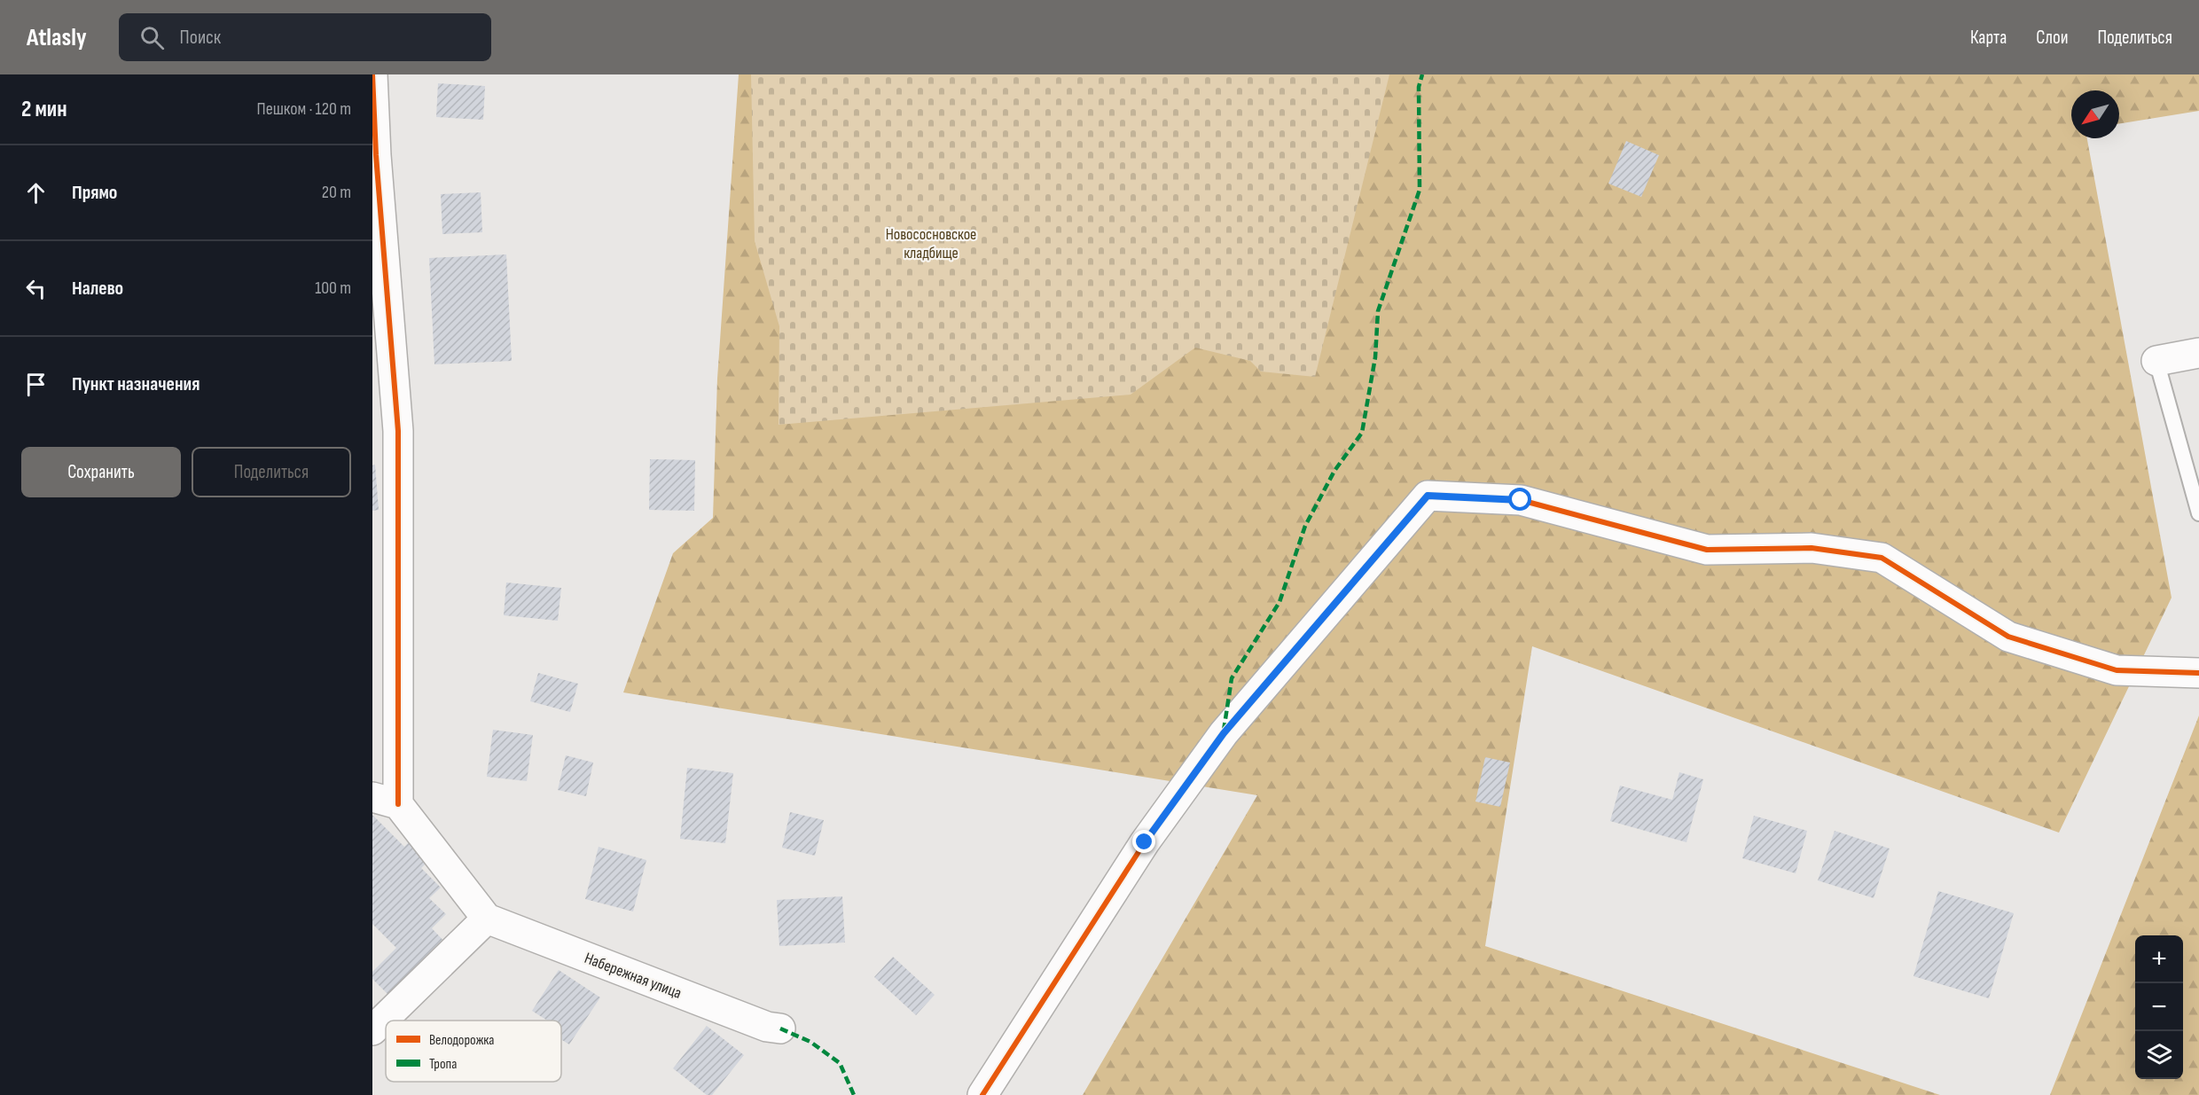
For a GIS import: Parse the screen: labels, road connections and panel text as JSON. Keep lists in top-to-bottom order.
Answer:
{
  "streets": {
    "street": ["Набережная улица"]
  },
  "parks": ["Новососновское кладбище"],
  "legend": ["Велодорожка", "Тропа"],
  "north": "bottom left",
  "page": {
    "header": "Atlasly",
    "search": "Поиск",
    "nav": ["Карта", "Слои", "Поделиться"],
    "heading": ["2 мин", "Пешком · 120 m"],
    "list": [
      ["Прямо", "20 m"],
      ["Налево", "100 m"],
      "Пункт назначения"
    ],
    "buttons": ["Сохранить", "Поделиться"],
    "map_buttons": ["+", "−"]
  }
}
